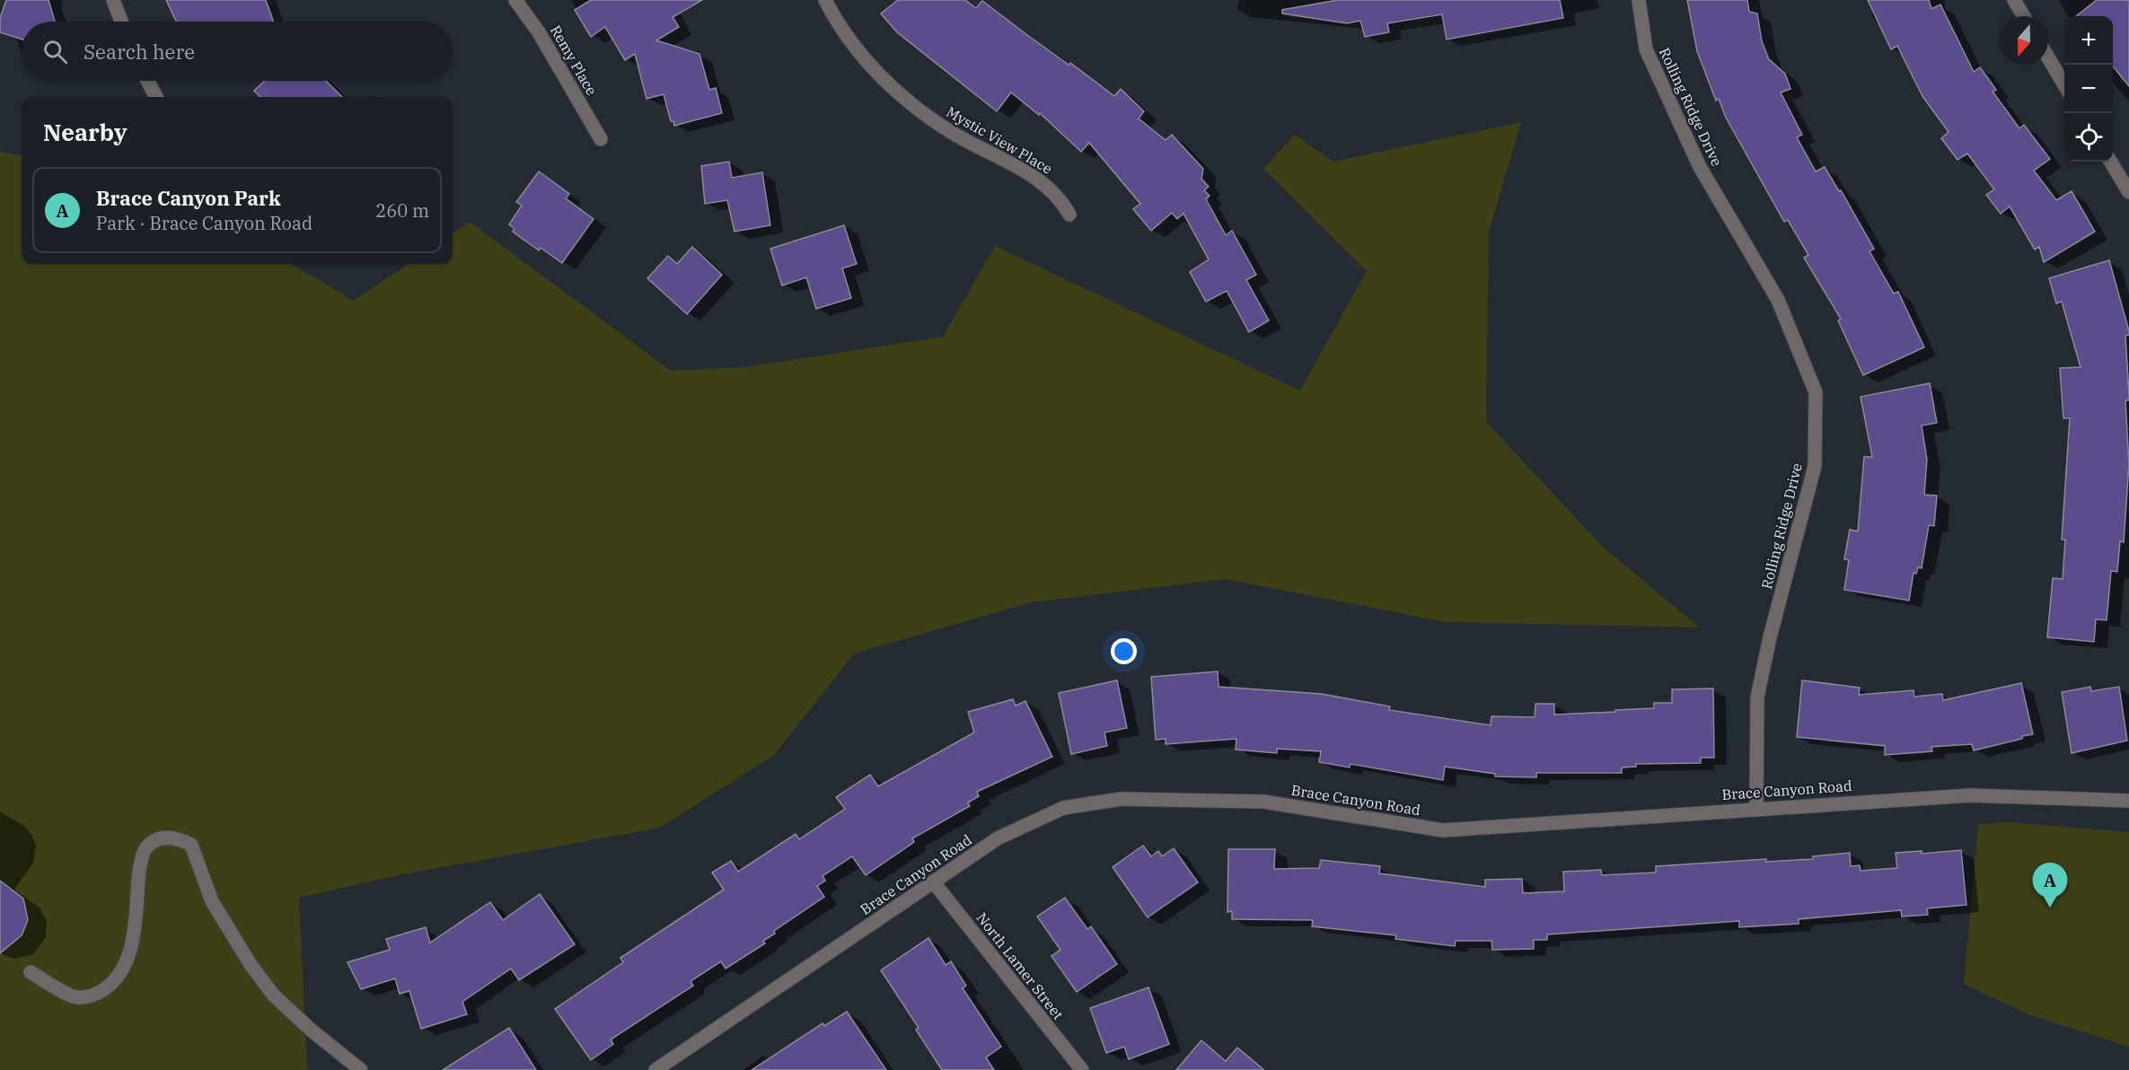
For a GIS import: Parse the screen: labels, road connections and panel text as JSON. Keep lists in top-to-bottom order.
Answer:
{
  "streets": {
    "street": [
      "Remy Place",
      "Rolling Ridge Drive",
      "Mystic View Place",
      "Brace Canyon Road",
      "North Lamer Street"
    ]
  },
  "crossings": [
    ["Rolling Ridge Drive", "Brace Canyon Road"],
    ["Brace Canyon Road", "North Lamer Street"]
  ],
  "north": "bottom",
  "page": {
    "map_buttons": ["+", "−"],
    "search": "Search here",
    "heading": "Nearby",
    "list": [
      {
        "mark": "A",
        "name": "Brace Canyon Park",
        "note": "Park · Brace Canyon Road",
        "value": "260 m"
      }
    ],
    "pins": "A"
  }
}
